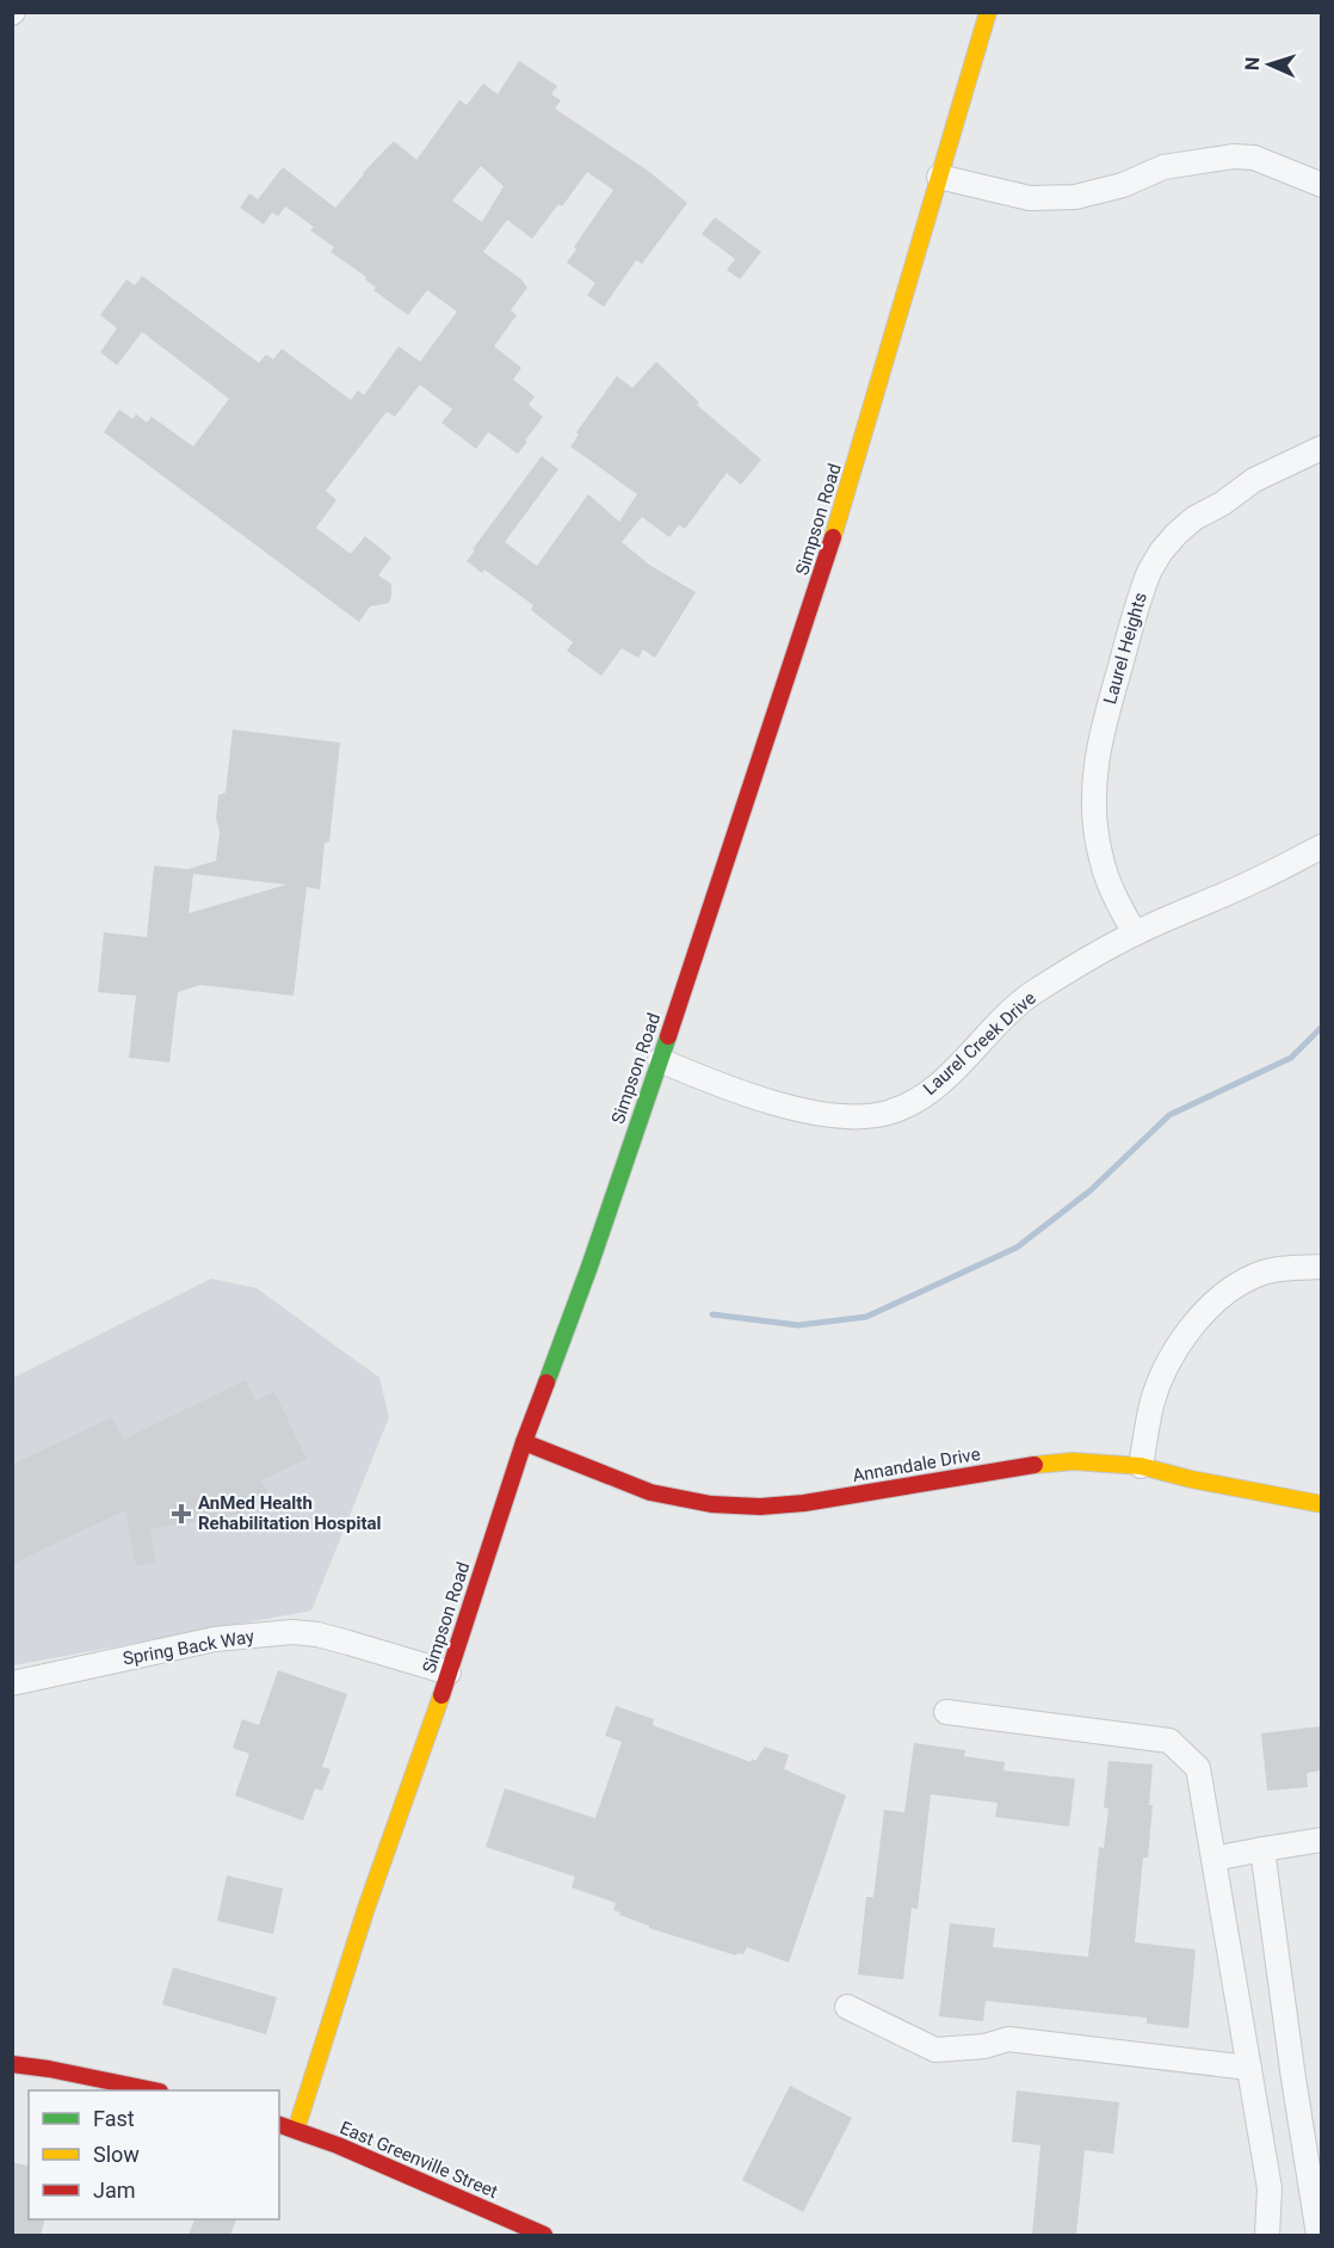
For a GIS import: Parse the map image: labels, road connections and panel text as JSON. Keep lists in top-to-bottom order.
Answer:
{
  "streets": {
    "street": [
      "Simpson Road",
      "Laurel Heights",
      "Laurel Creek Drive",
      "Annandale Drive",
      "Spring Back Way",
      "East Greenville Street"
    ]
  },
  "crossings": [
    ["Simpson Road", "Laurel Creek Drive"],
    ["Simpson Road", "Annandale Drive"],
    ["Simpson Road", "Spring Back Way"],
    ["Simpson Road", "East Greenville Street"],
    ["Laurel Heights", "Laurel Creek Drive"]
  ],
  "places": {
    "health": ["AnMed Health Rehabilitation Hospital"]
  },
  "legend": ["Fast", "Slow", "Jam"],
  "north": "left"
}
